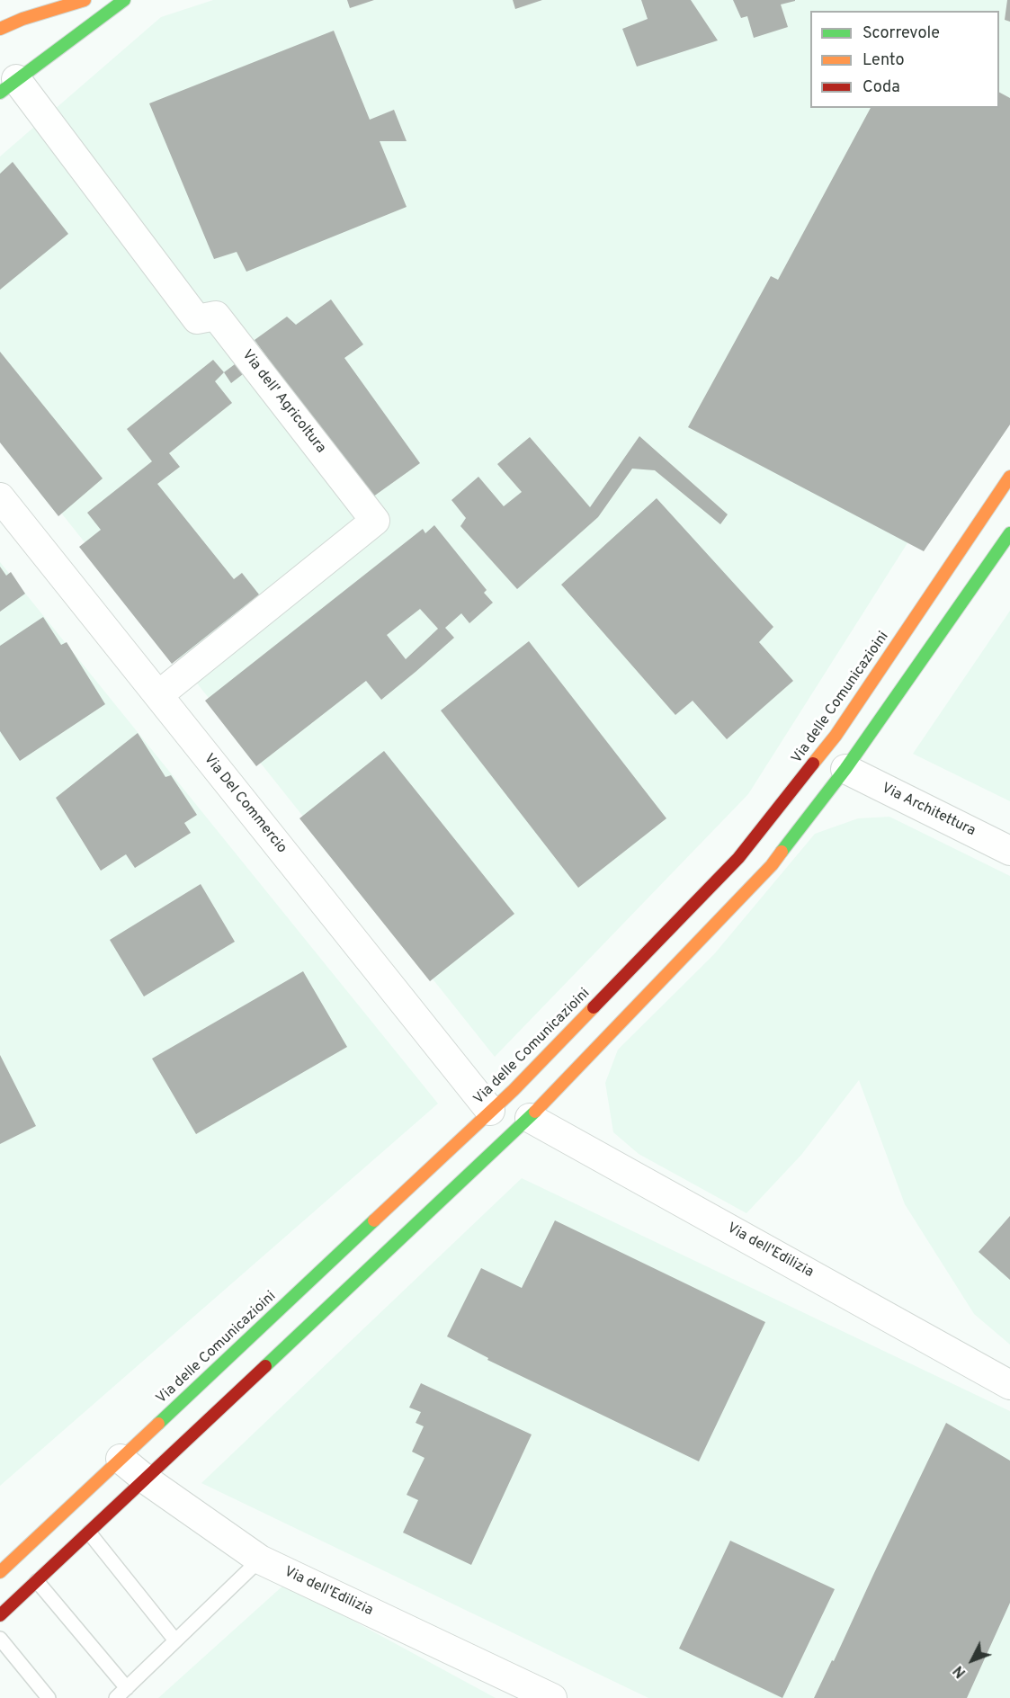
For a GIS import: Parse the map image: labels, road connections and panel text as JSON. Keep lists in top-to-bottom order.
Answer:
{
  "streets": {
    "street": [
      "Via dell' Agricoltura",
      "Via delle Comunicazioini",
      "Via Del Commercio",
      "Via Architettura",
      "Via dell'Edilizia"
    ]
  },
  "crossings": [
    ["Via dell' Agricoltura", "Via Del Commercio"],
    ["Via delle Comunicazioini", "Via Del Commercio"],
    ["Via delle Comunicazioini", "Via dell'Edilizia"]
  ],
  "legend": ["Scorrevole", "Lento", "Coda"],
  "north": "bottom left"
}
